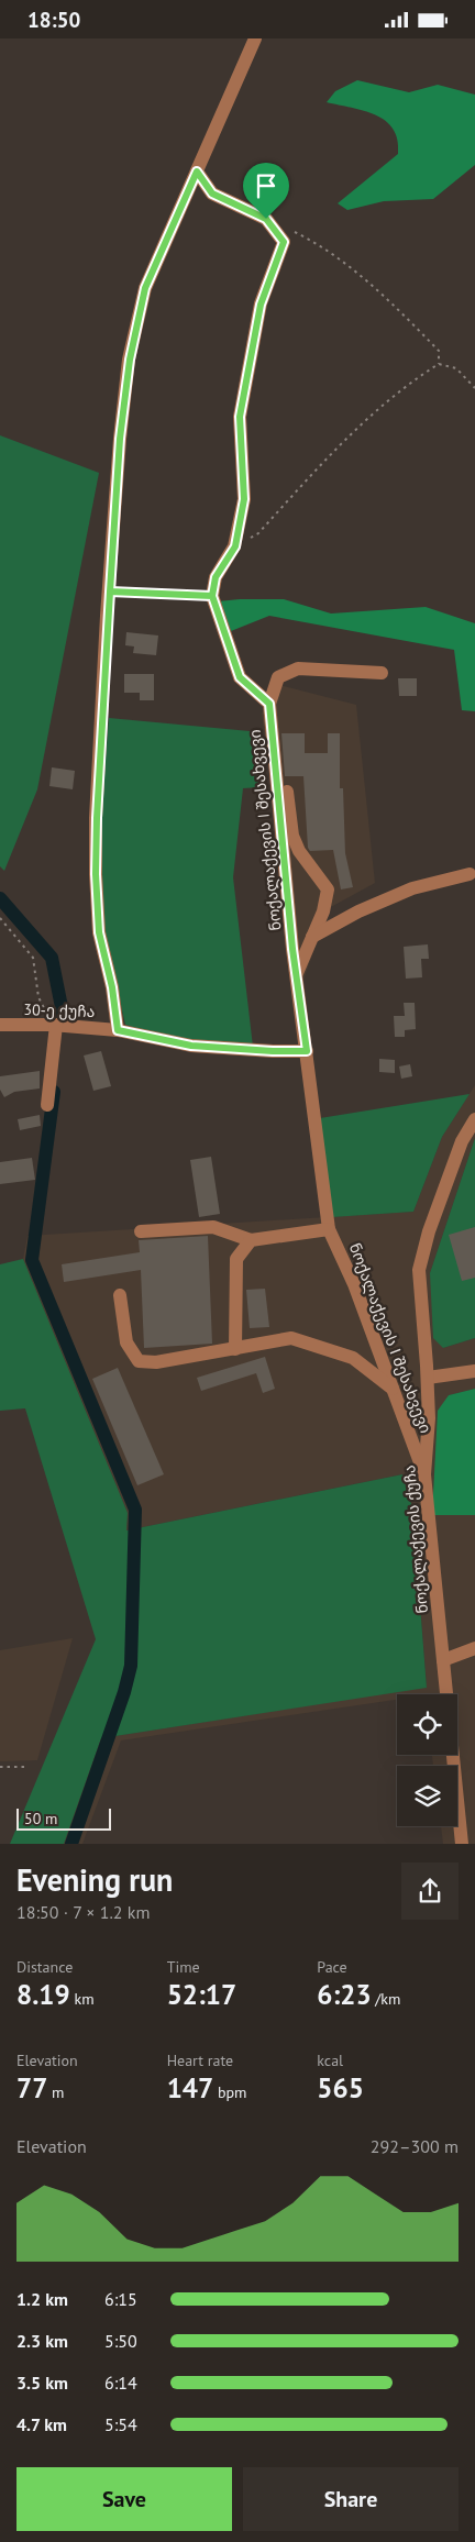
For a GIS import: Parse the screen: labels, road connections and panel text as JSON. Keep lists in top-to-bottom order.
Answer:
{
  "streets": {
    "street": ["ნოქალაქევის I შესახვევი", "30-ე ქუჩა", "ნოქალაქევის ქუჩა"]
  },
  "crossings": [
    ["ნოქალაქევის I შესახვევი", "30-ე ქუჩა"],
    ["ნოქალაქევის I შესახვევი", "ნოქალაქევის ქუჩა"]
  ],
  "scale_bar": "50 m",
  "page": {
    "status": "18:50",
    "scale": "50 m",
    "heading": ["Evening run", "18:50 · 7 × 1.2 km"],
    "stats": [
      ["Distance", "8.19 km"],
      ["Time", "52:17"],
      ["Pace", "6:23 /km"],
      ["Elevation", "77 m"],
      ["Heart rate", "147 bpm"],
      ["kcal", "565"]
    ],
    "chart": ["Elevation", "292–300 m"],
    "list": [
      {
        "name": "1.2 km",
        "note": "6:15"
      },
      {
        "name": "2.3 km",
        "note": "5:50"
      },
      {
        "name": "3.5 km",
        "note": "6:14"
      },
      {
        "name": "4.7 km",
        "note": "5:54"
      }
    ],
    "buttons": ["Save", "Share"]
  }
}
